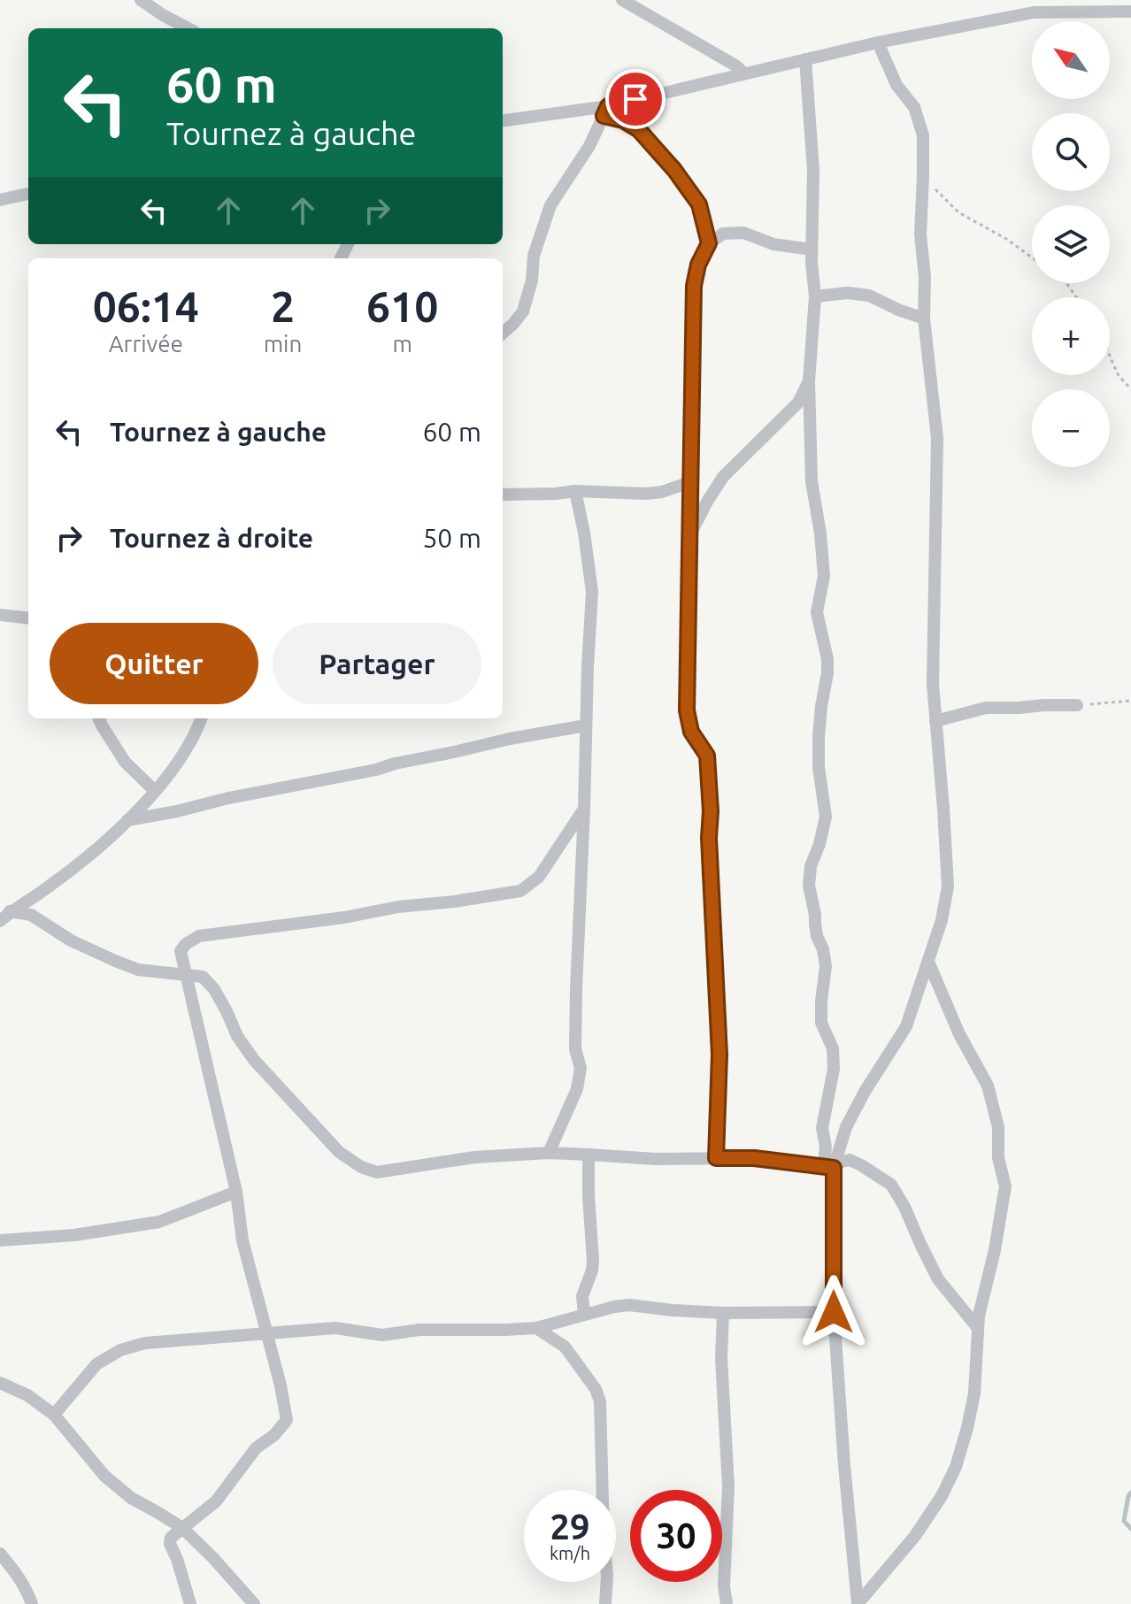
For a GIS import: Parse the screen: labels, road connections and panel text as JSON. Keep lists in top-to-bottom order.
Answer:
{
  "north": "top left",
  "page": {
    "map_buttons": ["+", "−"],
    "turn": ["60 m", "Tournez à gauche"],
    "eta": [
      "06:14",
      "Arrivée",
      "2",
      "min",
      "610",
      "m"
    ],
    "list": [
      {
        "name": "Tournez à gauche",
        "value": "60 m"
      },
      {
        "name": "Tournez à droite",
        "value": "50 m"
      }
    ],
    "buttons": ["Quitter", "Partager"],
    "speed": "29 km/h",
    "limit": "30"
  }
}
